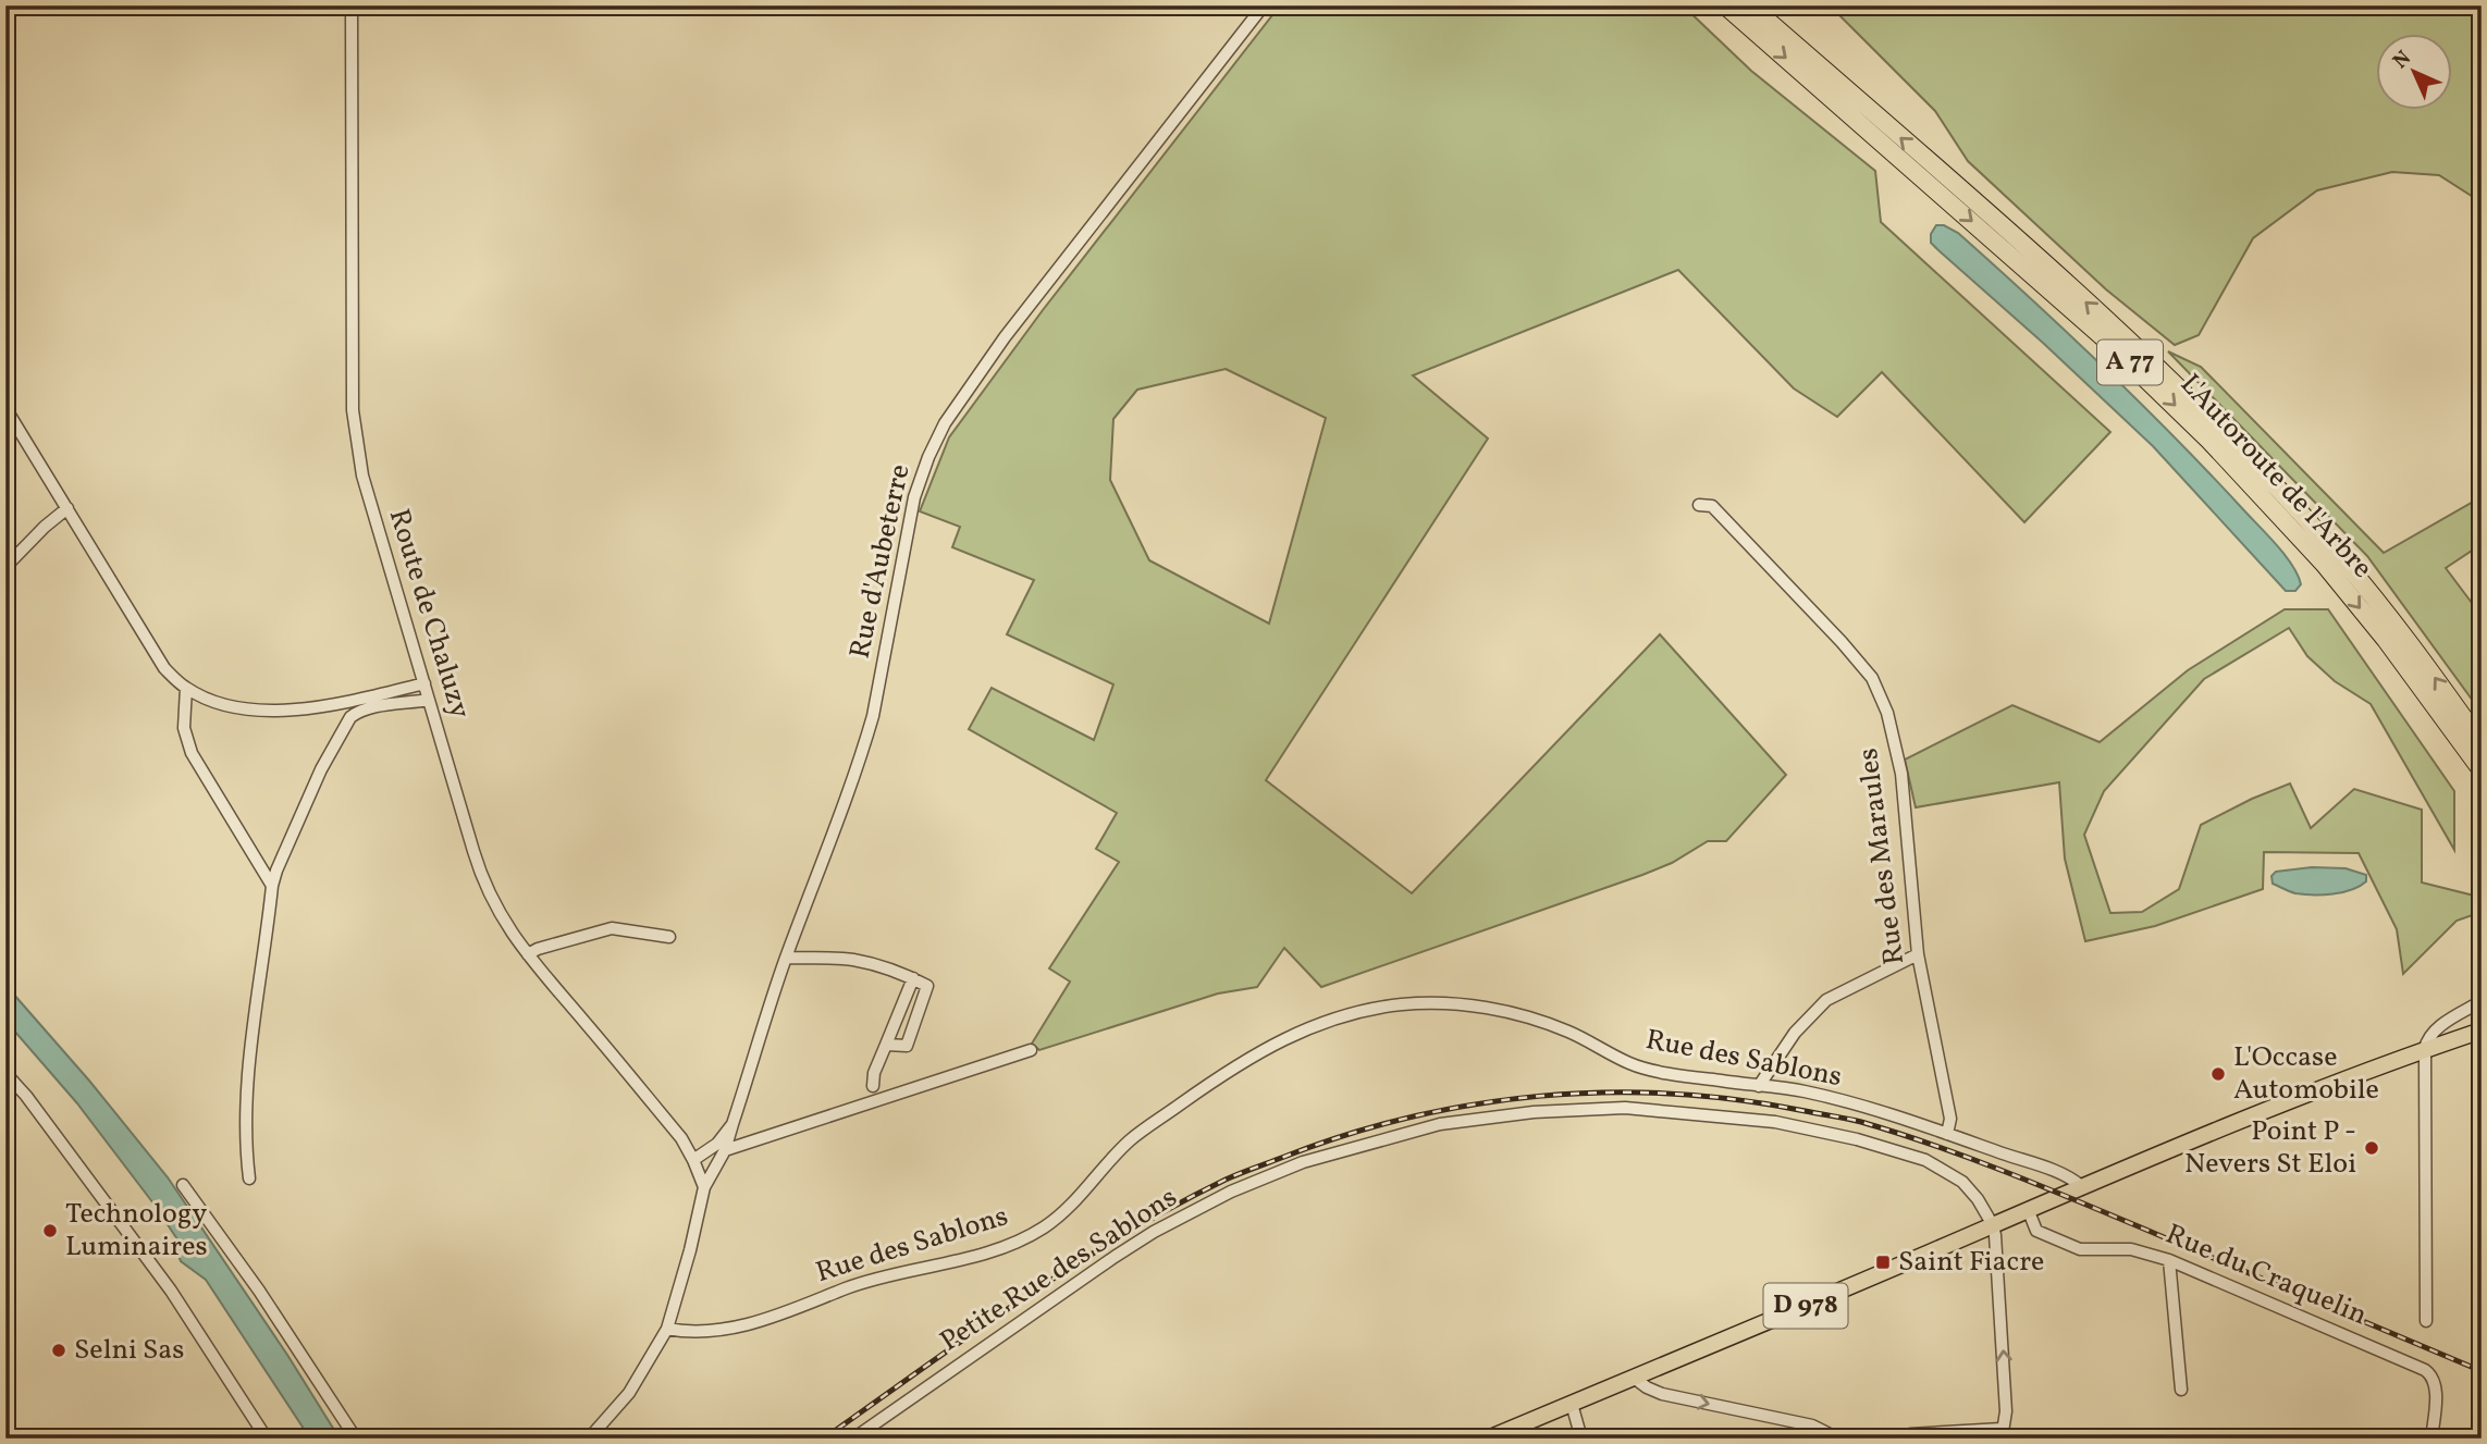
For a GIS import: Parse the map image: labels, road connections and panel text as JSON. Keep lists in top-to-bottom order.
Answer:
{
  "streets": {
    "highway": ["A 77", "L'Autoroute de l'Arbre"],
    "main road": ["D 978"],
    "street": [
      "Rue d'Aubeterre",
      "Route de Chaluzy",
      "Rue des Maraules",
      "Rue des Sablons",
      "Petite Rue des Sablons",
      "Rue du Craquelin"
    ]
  },
  "crossings": [
    ["Rue d'Aubeterre", "Route de Chaluzy"],
    ["Rue d'Aubeterre", "Rue des Sablons"],
    ["Rue des Maraules", "Rue des Sablons"],
    ["Petite Rue des Sablons", "D 978"],
    ["Rue du Craquelin", "D 978"]
  ],
  "places": {
    "other": [
      "L'Occase Automobile",
      "Point P - Nevers St Eloi",
      "Technology Luminaires",
      "Selni Sas"
    ],
    "transit": ["Saint Fiacre"]
  },
  "north": "top left"
}
